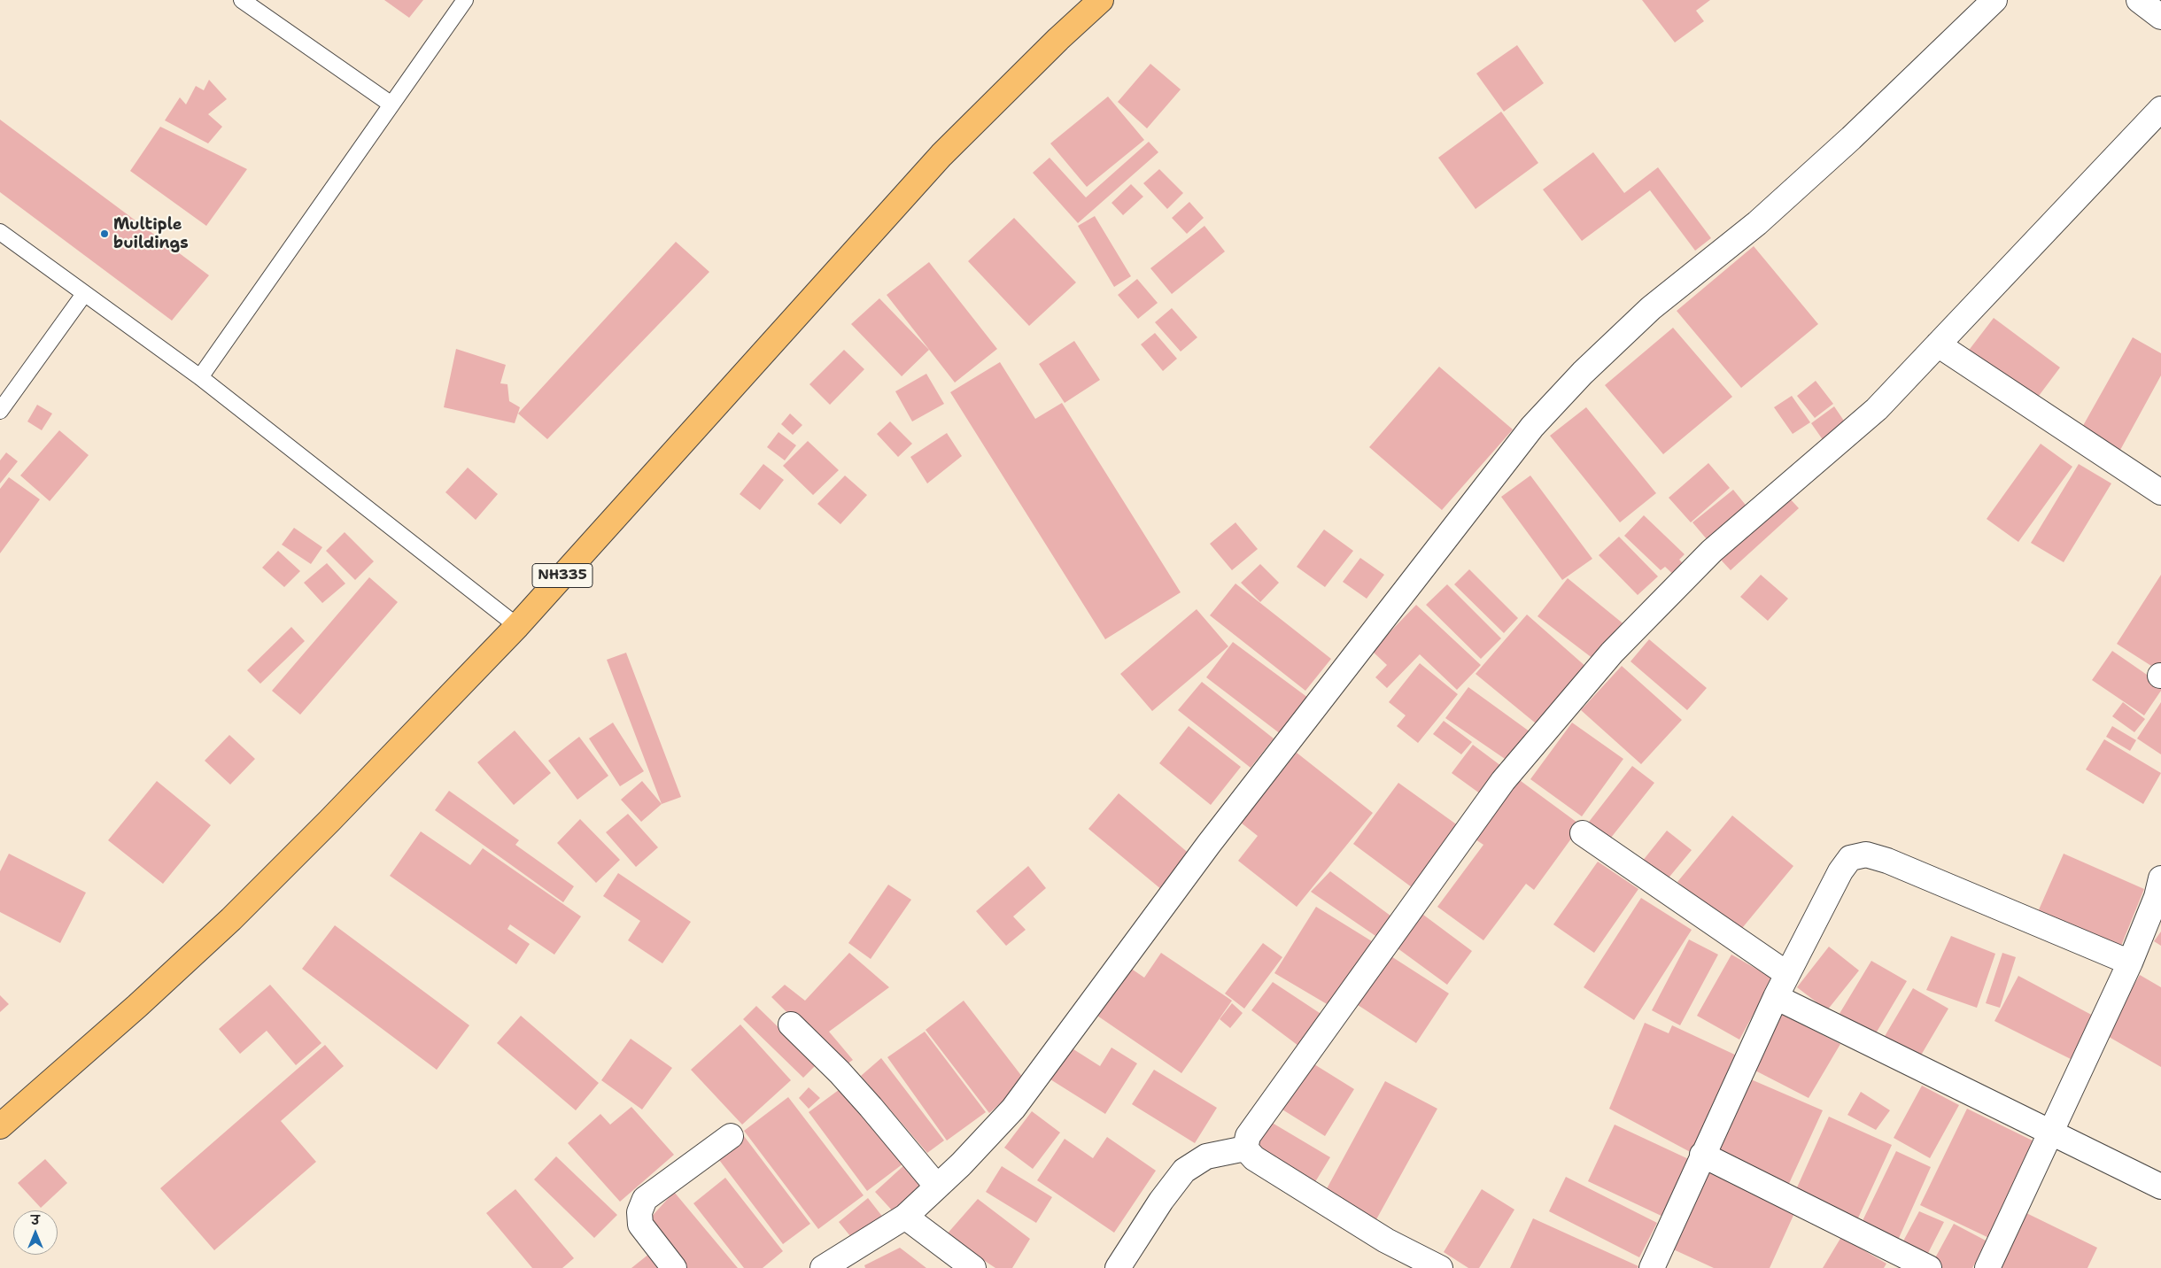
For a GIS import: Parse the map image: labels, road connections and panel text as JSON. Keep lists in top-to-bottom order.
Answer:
{
  "streets": {
    "highway": ["NH335"]
  },
  "places": ["Multiple buildings"],
  "north": "top"
}
